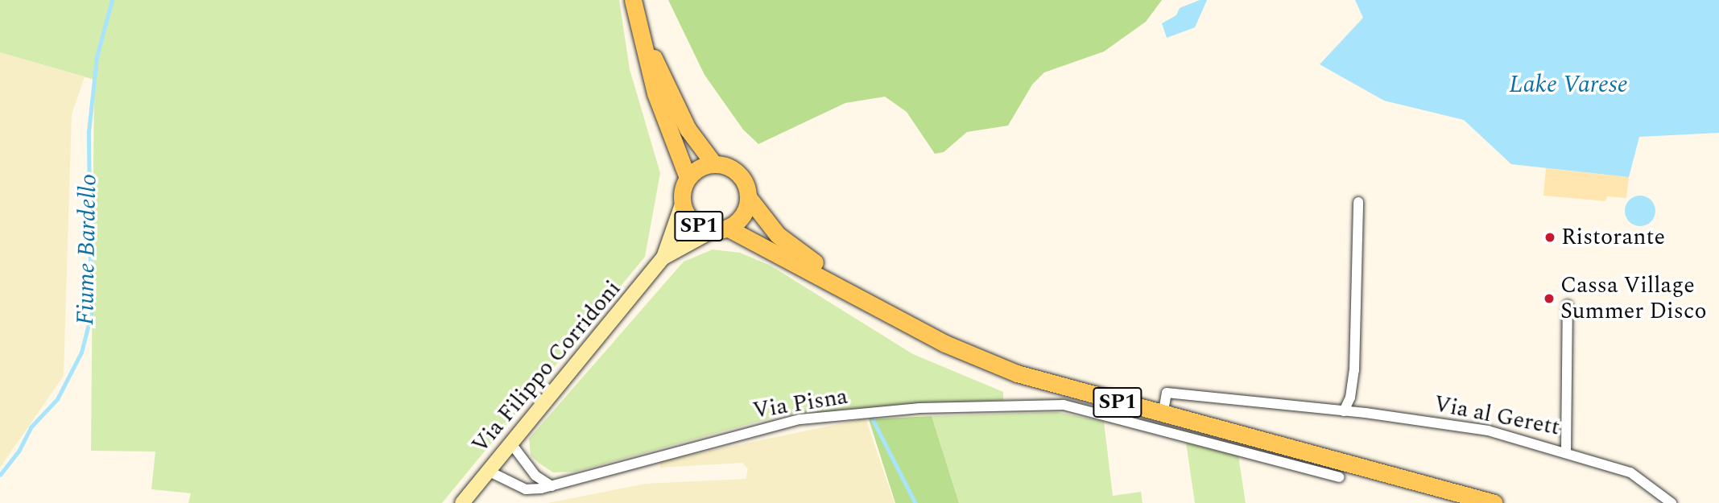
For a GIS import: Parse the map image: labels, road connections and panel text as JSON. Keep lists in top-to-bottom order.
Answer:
{
  "streets": {
    "main road": ["SP1"],
    "street": ["Via Filippo Corridoni", "Via Pisna", "Via al Gerett"]
  },
  "crossings": [
    ["SP1", "Via Filippo Corridoni"],
    ["SP1", "Via al Gerett"],
    ["Via Filippo Corridoni", "Via Pisna"]
  ],
  "water": ["Lake Varese", "Fiume Bardello"],
  "places": ["Ristorante", "Cassa Village Summer Disco"]
}
